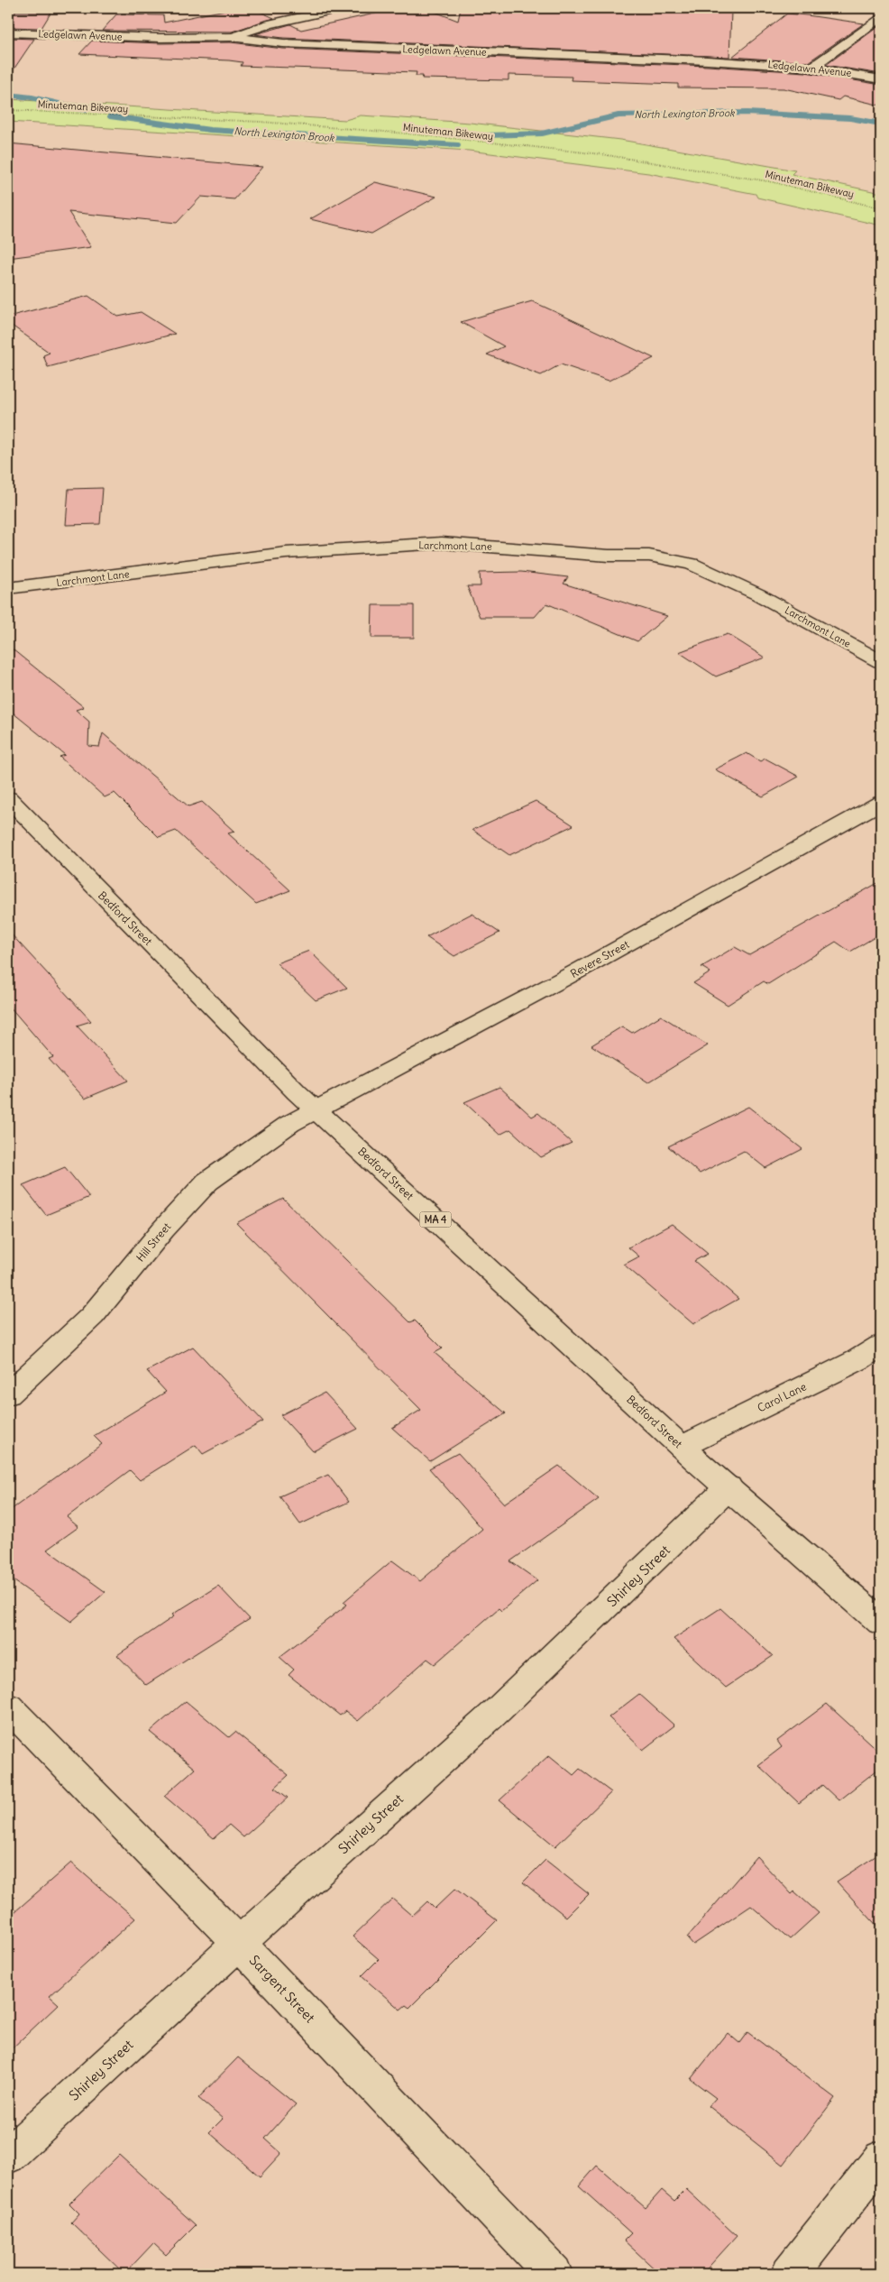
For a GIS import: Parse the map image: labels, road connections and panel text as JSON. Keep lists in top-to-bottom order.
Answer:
{
  "streets": {
    "street": [
      "Ledgelawn Avenue",
      "Larchmont Lane",
      "Bedford Street",
      "Revere Street",
      "MA 4",
      "Hill Street",
      "Carol Lane",
      "Shirley Street",
      "Sargent Street"
    ],
    "path": ["Minuteman Bikeway"]
  },
  "crossings": [
    ["Bedford Street", "Revere Street"],
    ["Bedford Street", "Hill Street"],
    ["Bedford Street", "Carol Lane"],
    ["Bedford Street", "Shirley Street"],
    ["Revere Street", "Hill Street"],
    ["Shirley Street", "Sargent Street"]
  ],
  "water": ["North Lexington Brook"]
}
